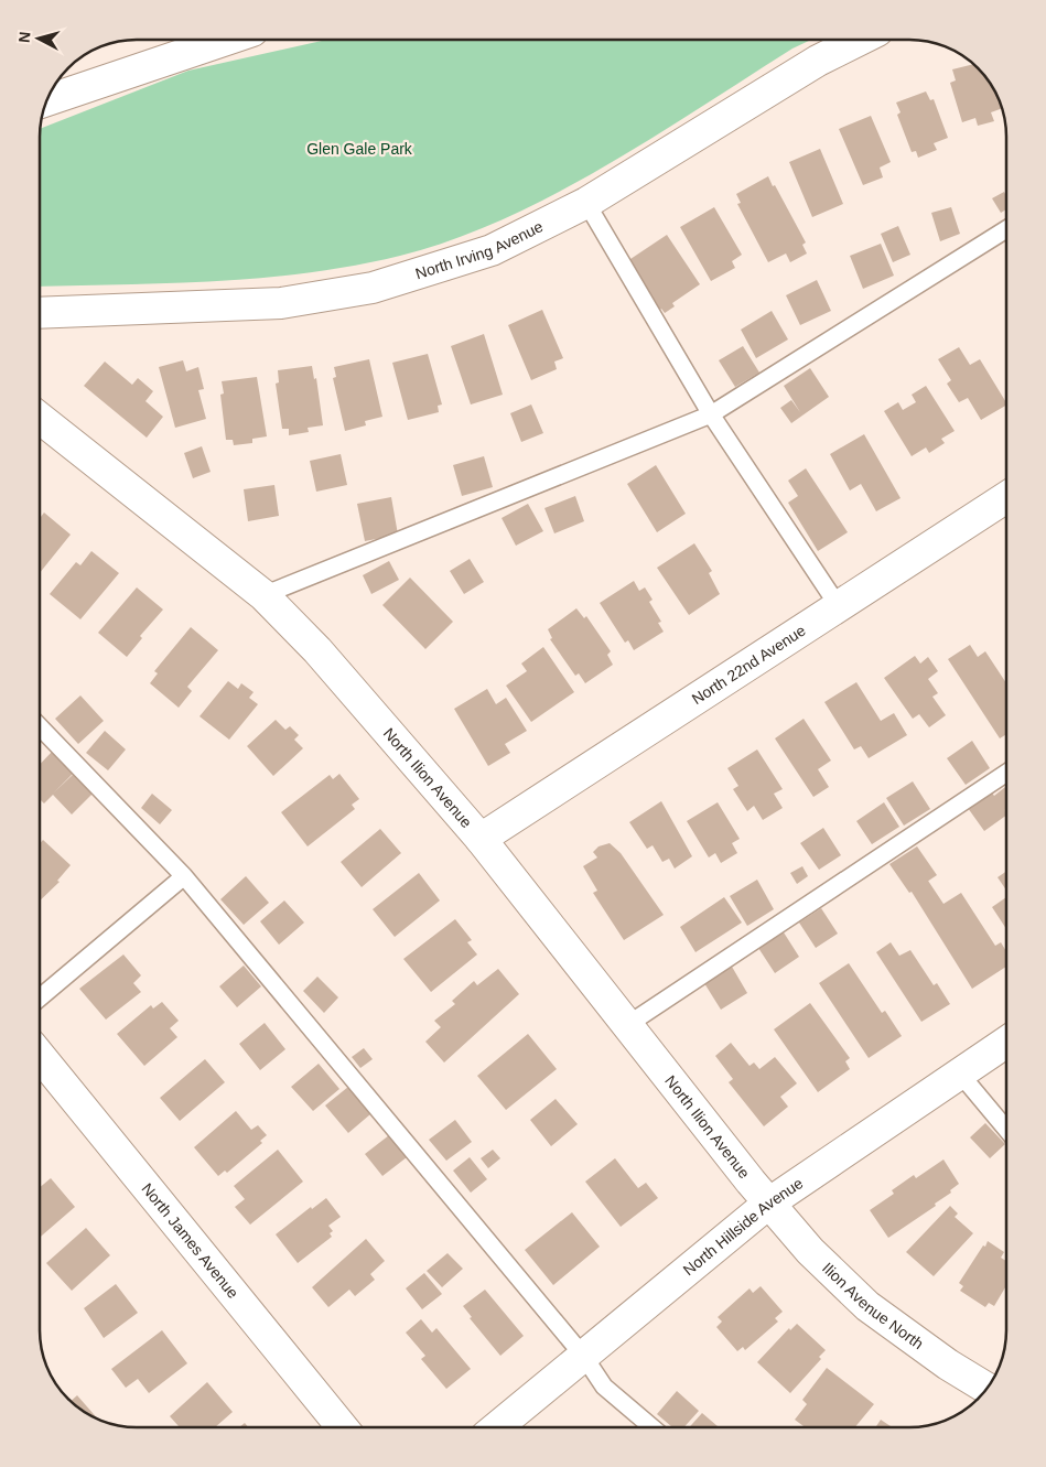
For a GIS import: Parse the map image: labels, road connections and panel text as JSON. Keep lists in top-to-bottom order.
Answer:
{
  "streets": {
    "street": [
      "North Irving Avenue",
      "North 22nd Avenue",
      "North Ilion Avenue",
      "North Hillside Avenue",
      "North James Avenue",
      "Ilion Avenue North"
    ]
  },
  "crossings": [
    ["North 22nd Avenue", "North Ilion Avenue"],
    ["North Ilion Avenue", "North Hillside Avenue"],
    ["North Ilion Avenue", "Ilion Avenue North"],
    ["North Hillside Avenue", "Ilion Avenue North"]
  ],
  "parks": ["Glen Gale Park"],
  "north": "left"
}
